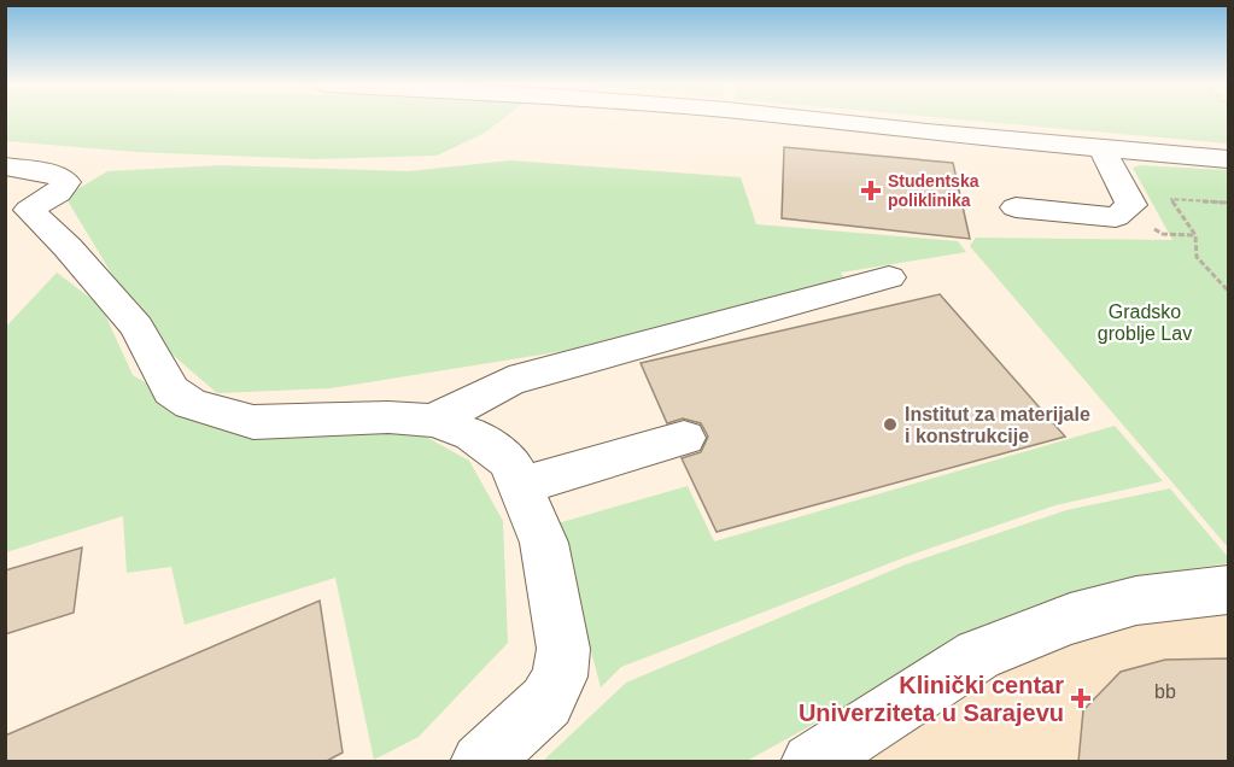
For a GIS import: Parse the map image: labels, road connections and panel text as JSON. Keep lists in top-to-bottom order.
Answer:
{
  "parks": ["Gradsko groblje Lav"],
  "places": {
    "health": ["Studentska poliklinika", "Klinički centar Univerziteta u Sarajevu"],
    "other": ["Institut za materijale i konstrukcije"]
  },
  "house_numbers": ["bb"]
}
